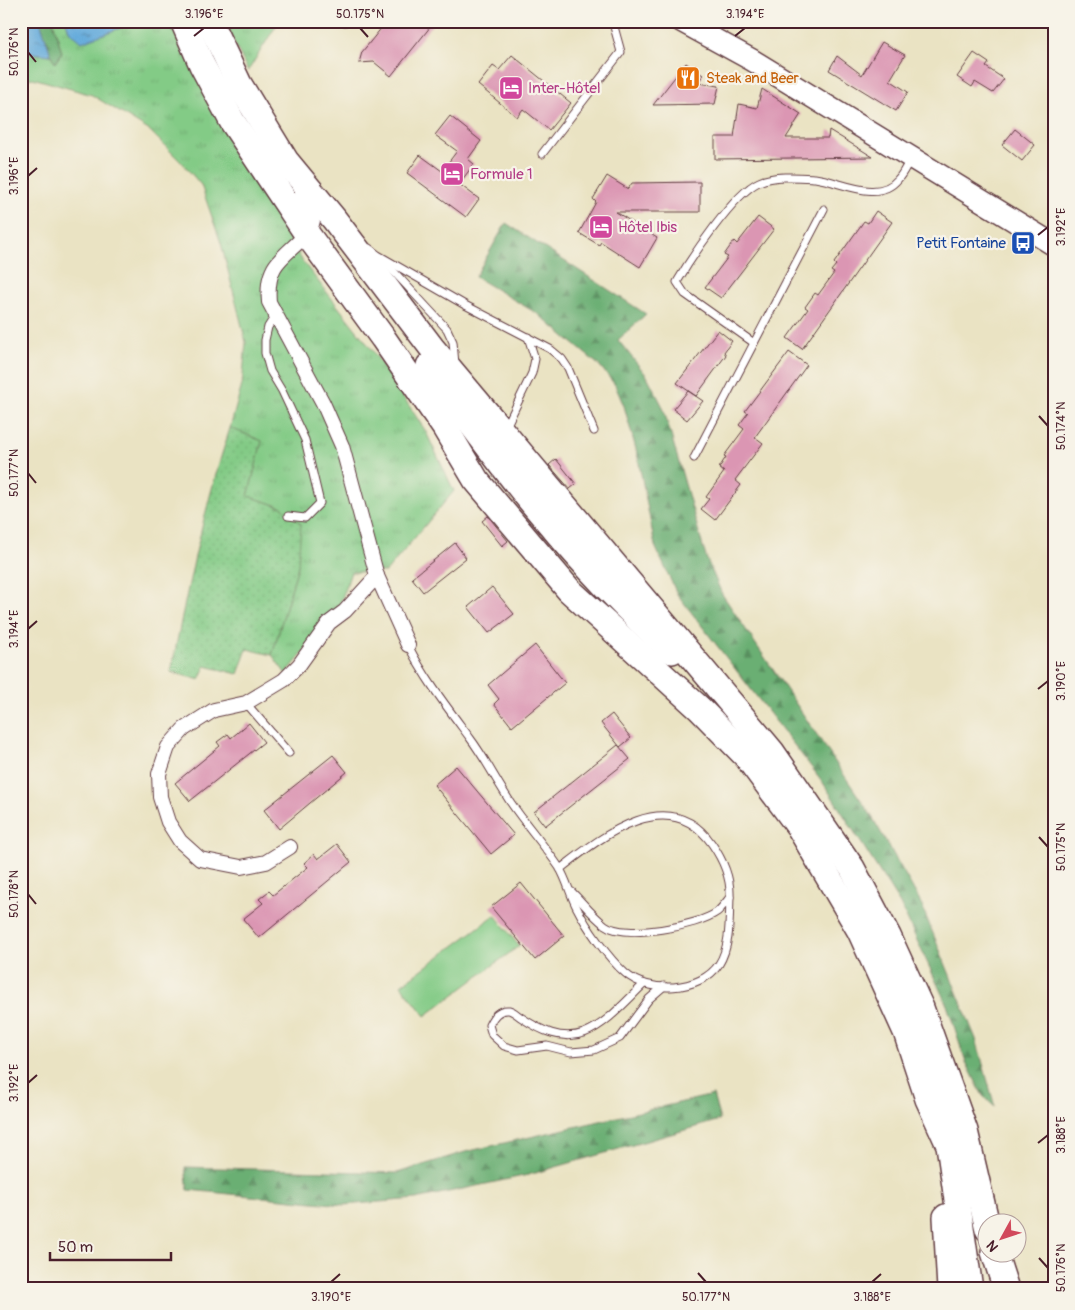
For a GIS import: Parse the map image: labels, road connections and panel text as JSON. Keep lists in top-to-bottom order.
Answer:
{
  "places": {
    "restaurant": ["Steak and Beer"],
    "hotel": ["Inter-Hôtel", "Formule 1", "Hôtel Ibis"],
    "bus stop": ["Petit Fontaine"]
  },
  "scale_bar": "50 m",
  "north": "bottom left",
  "coordinates": [
    "3.196°E",
    "50.175°N",
    "3.194°E",
    "50.176°N",
    "3.192°E",
    "50.174°N",
    "50.177°N",
    "3.190°E",
    "50.178°N",
    "3.188°E"
  ]
}
